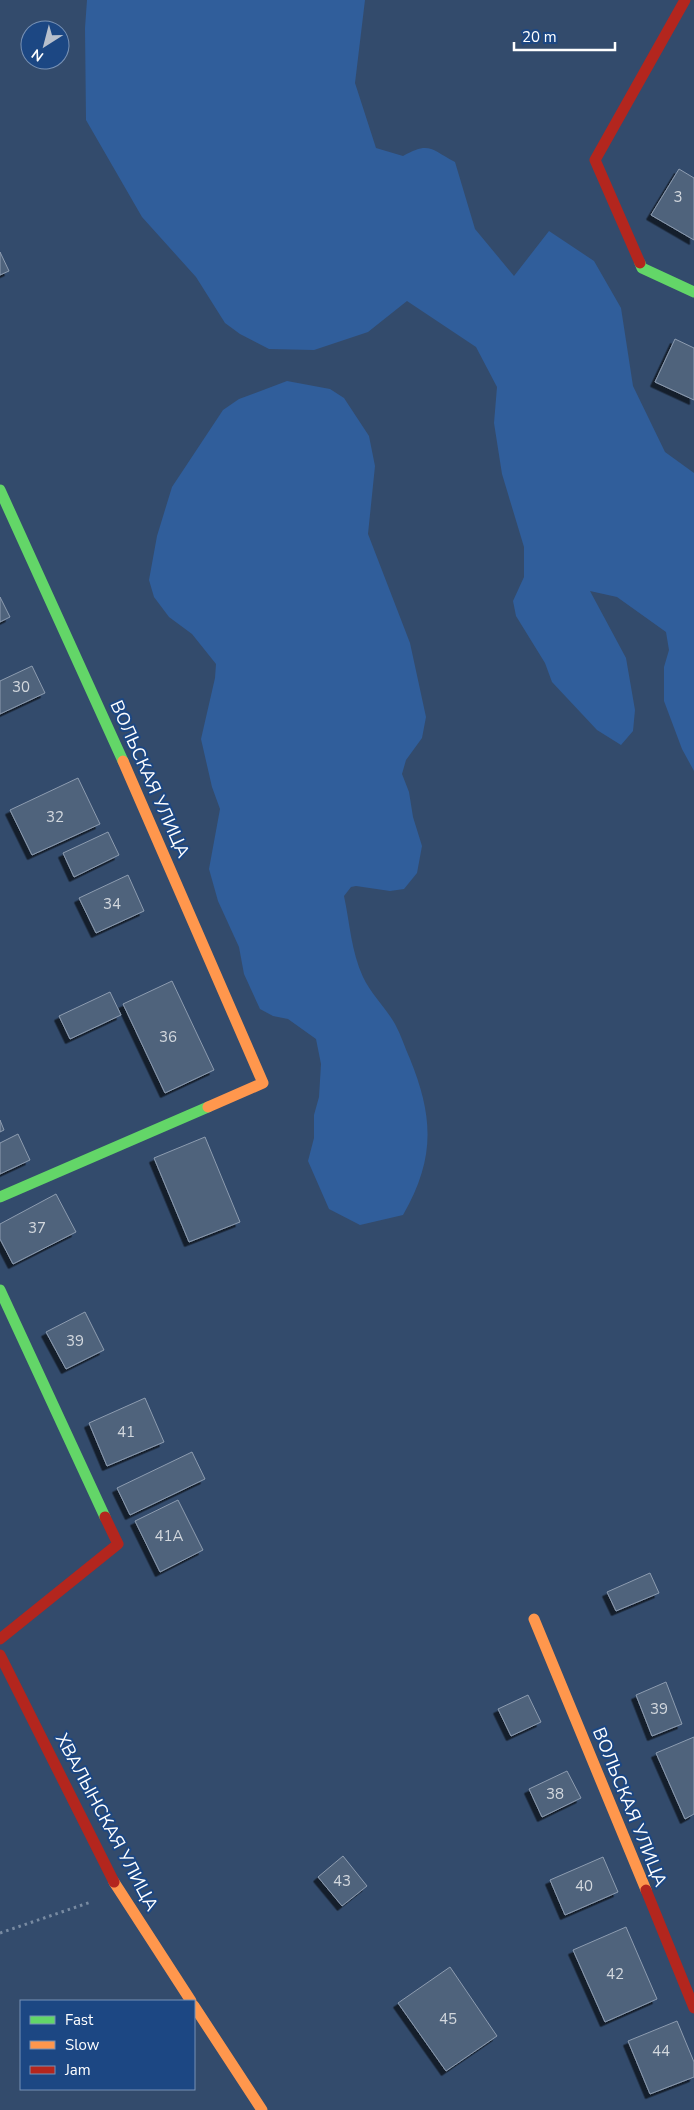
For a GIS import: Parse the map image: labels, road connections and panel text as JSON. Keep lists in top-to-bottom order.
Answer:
{
  "streets": {
    "street": ["ВОЛЬСКАЯ УЛИЦА", "ХВАЛЫНСКАЯ УЛИЦА"]
  },
  "house_numbers": [
    "3",
    "30",
    "32",
    "34",
    "36",
    "37",
    "39",
    "41",
    "41А",
    "39",
    "38",
    "43",
    "40",
    "42",
    "45",
    "44"
  ],
  "legend": ["Fast", "Slow", "Jam"],
  "scale_bar": "20 m",
  "north": "bottom left"
}
